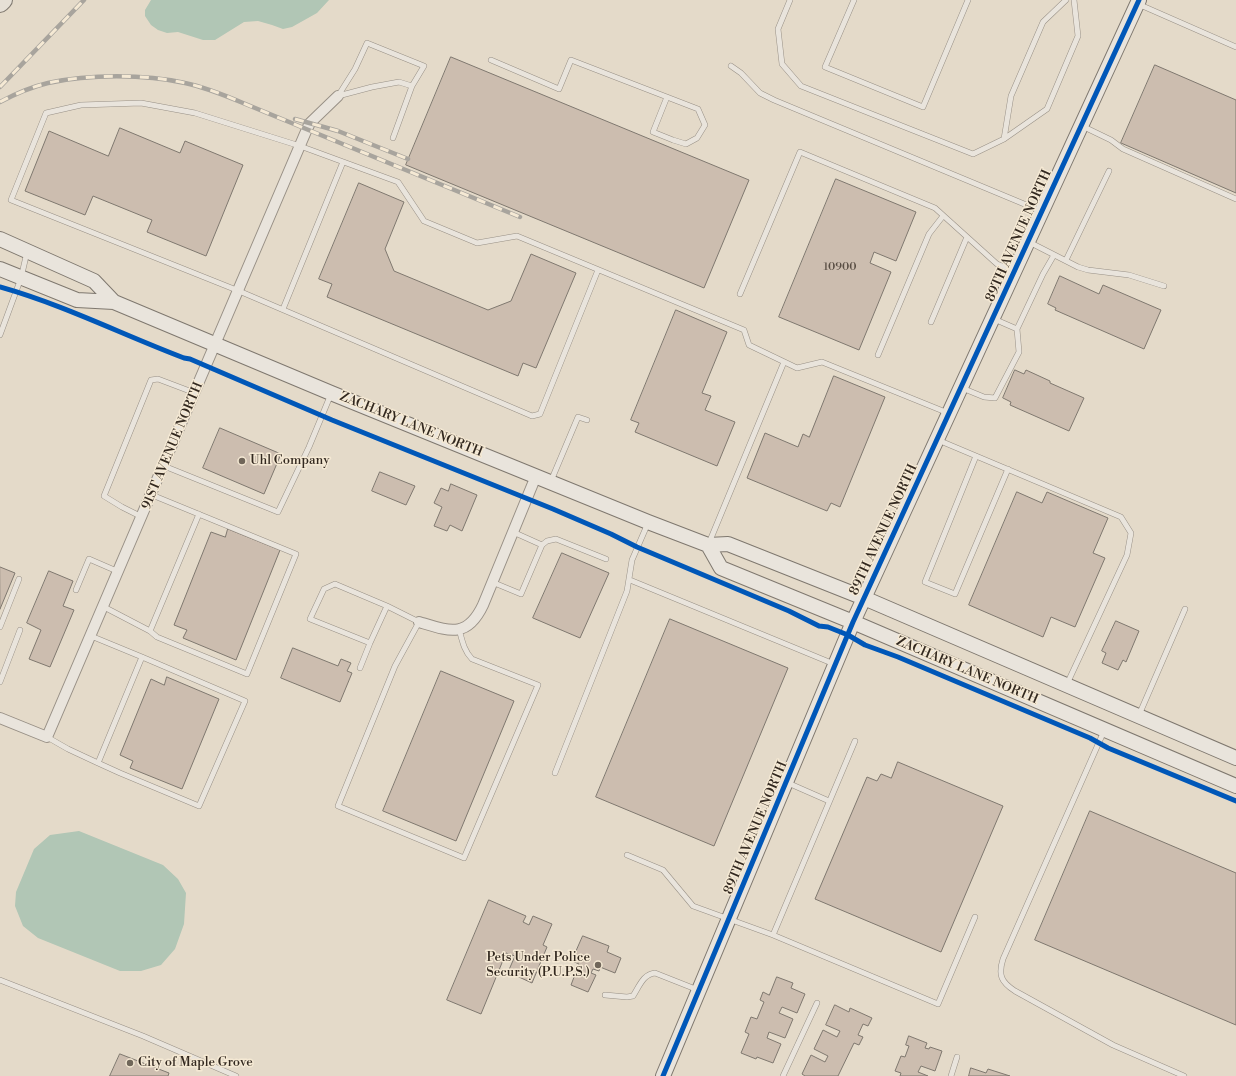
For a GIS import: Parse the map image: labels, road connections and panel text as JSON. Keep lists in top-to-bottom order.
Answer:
{
  "streets": {
    "main road": ["89TH AVENUE NORTH", "ZACHARY LANE NORTH"],
    "street": ["91ST AVENUE NORTH"]
  },
  "crossings": [
    ["89TH AVENUE NORTH", "ZACHARY LANE NORTH"],
    ["ZACHARY LANE NORTH", "91ST AVENUE NORTH"]
  ],
  "places": ["Uhl Company", "Pets Under Police Security (P.U.P.S.)", "City of Maple Grove"],
  "house_numbers": ["10900"]
}
